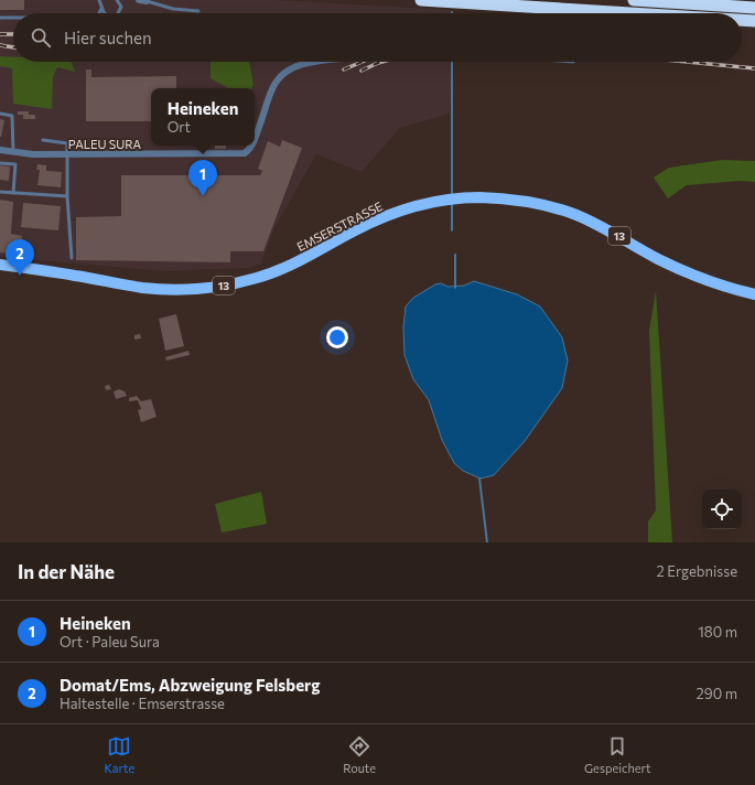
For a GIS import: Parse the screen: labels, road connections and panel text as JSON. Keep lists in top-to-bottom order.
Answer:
{
  "streets": {
    "main road": ["EMSERSTRASSE", "13"],
    "street": ["PALEU SURA"]
  },
  "page": {
    "search": "Hier suchen",
    "popup": ["Heineken", "Ort"],
    "pins": ["1", "2"],
    "heading": ["In der Nähe", "2 Ergebnisse"],
    "list": [
      {
        "mark": "1",
        "name": "Heineken",
        "note": "Ort · Paleu Sura",
        "value": "180 m"
      },
      {
        "mark": "2",
        "name": "Domat/Ems, Abzweigung Felsberg",
        "note": "Haltestelle · Emserstrasse",
        "value": "290 m"
      }
    ],
    "nav": ["Karte", "Route", "Gespeichert"]
  }
}
